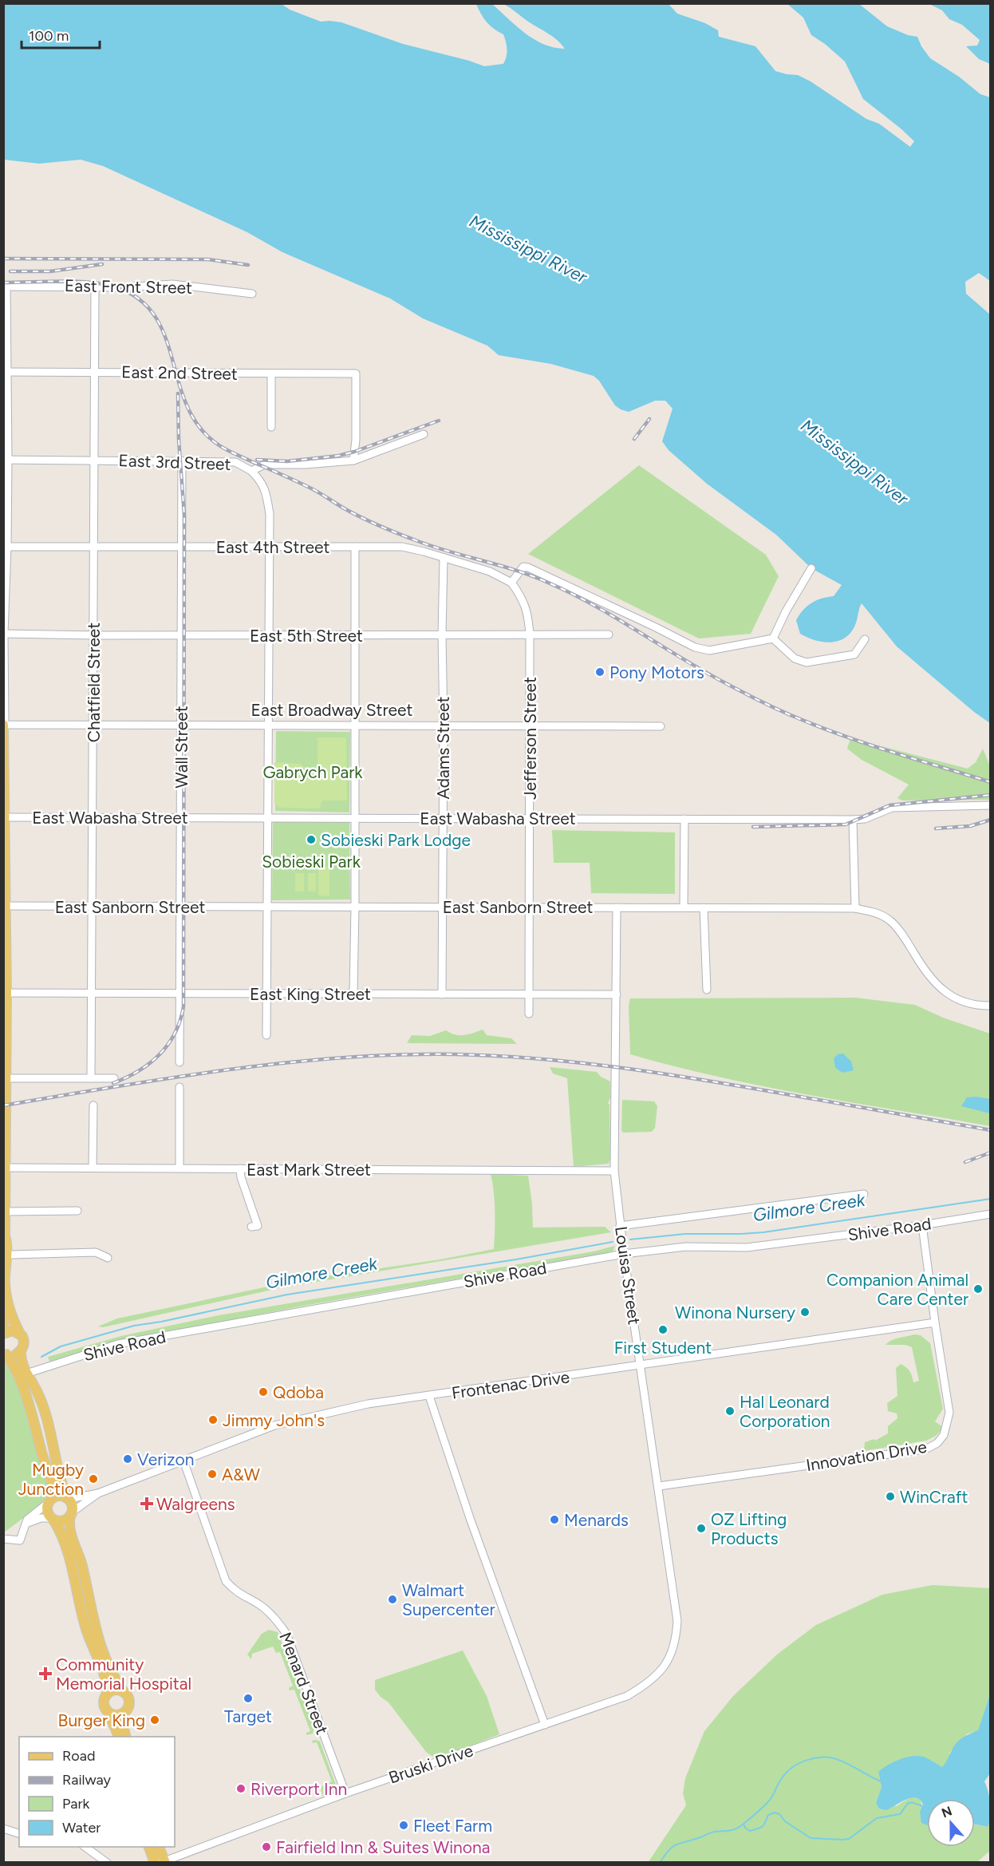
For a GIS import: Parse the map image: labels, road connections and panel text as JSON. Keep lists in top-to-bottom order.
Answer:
{
  "streets": {
    "street": [
      "East Front Street",
      "East 2nd Street",
      "East 3rd Street",
      "East 4th Street",
      "East 5th Street",
      "Chatfield Street",
      "East Broadway Street",
      "Jefferson Street",
      "Wall Street",
      "Adams Street",
      "East Wabasha Street",
      "East Sanborn Street",
      "East King Street",
      "East Mark Street",
      "Shive Road",
      "Louisa Street",
      "Frontenac Drive",
      "Innovation Drive",
      "Menard Street",
      "Bruski Drive"
    ]
  },
  "crossings": [
    ["East Front Street", "Chatfield Street"],
    ["East 2nd Street", "East 3rd Street"],
    ["East 2nd Street", "Chatfield Street"],
    ["East 3rd Street", "Chatfield Street"],
    ["East 3rd Street", "Wall Street"],
    ["East 4th Street", "Chatfield Street"],
    ["East 4th Street", "Jefferson Street"],
    ["East 4th Street", "Wall Street"],
    ["East 4th Street", "Adams Street"],
    ["East 5th Street", "Chatfield Street"],
    ["East 5th Street", "Jefferson Street"],
    ["East 5th Street", "Wall Street"],
    ["East 5th Street", "Adams Street"],
    ["Chatfield Street", "East Broadway Street"],
    ["Chatfield Street", "East Wabasha Street"],
    ["Chatfield Street", "East Sanborn Street"],
    ["Chatfield Street", "East King Street"],
    ["East Broadway Street", "Jefferson Street"],
    ["East Broadway Street", "Wall Street"],
    ["East Broadway Street", "Adams Street"],
    ["Jefferson Street", "East Wabasha Street"],
    ["Jefferson Street", "East Sanborn Street"],
    ["Jefferson Street", "East King Street"],
    ["Wall Street", "East Wabasha Street"],
    ["Wall Street", "East Sanborn Street"],
    ["Wall Street", "East King Street"],
    ["Adams Street", "East Wabasha Street"],
    ["Adams Street", "East Sanborn Street"],
    ["Adams Street", "East King Street"],
    ["East Sanborn Street", "Louisa Street"],
    ["East King Street", "Louisa Street"],
    ["East Mark Street", "Louisa Street"],
    ["Shive Road", "Louisa Street"],
    ["Shive Road", "Innovation Drive"],
    ["Louisa Street", "Frontenac Drive"],
    ["Louisa Street", "Innovation Drive"],
    ["Louisa Street", "Bruski Drive"],
    ["Frontenac Drive", "Innovation Drive"],
    ["Frontenac Drive", "Menard Street"],
    ["Menard Street", "Bruski Drive"]
  ],
  "water": ["Mississippi River", "Gilmore Creek"],
  "parks": ["Gabrych Park", "Sobieski Park"],
  "places": {
    "other": [
      "Pony Motors",
      "Sobieski Park Lodge",
      "Companion Animal Care Center",
      "Winona Nursery",
      "First Student",
      "Qdoba",
      "Hal Leonard Corporation",
      "Jimmy John's",
      "Verizon",
      "A&W",
      "Mugby Junction",
      "WinCraft",
      "Menards",
      "OZ Lifting Products",
      "Walmart Supercenter",
      "Target",
      "Burger King",
      "Riverport Inn",
      "Fleet Farm",
      "Fairfield Inn & Suites Winona"
    ],
    "health": ["Walgreens", "Community Memorial Hospital"]
  },
  "legend": [
    "Road",
    "Railway",
    "Park",
    "Water"
  ],
  "scale_bar": "100 m",
  "north": "top"
}
